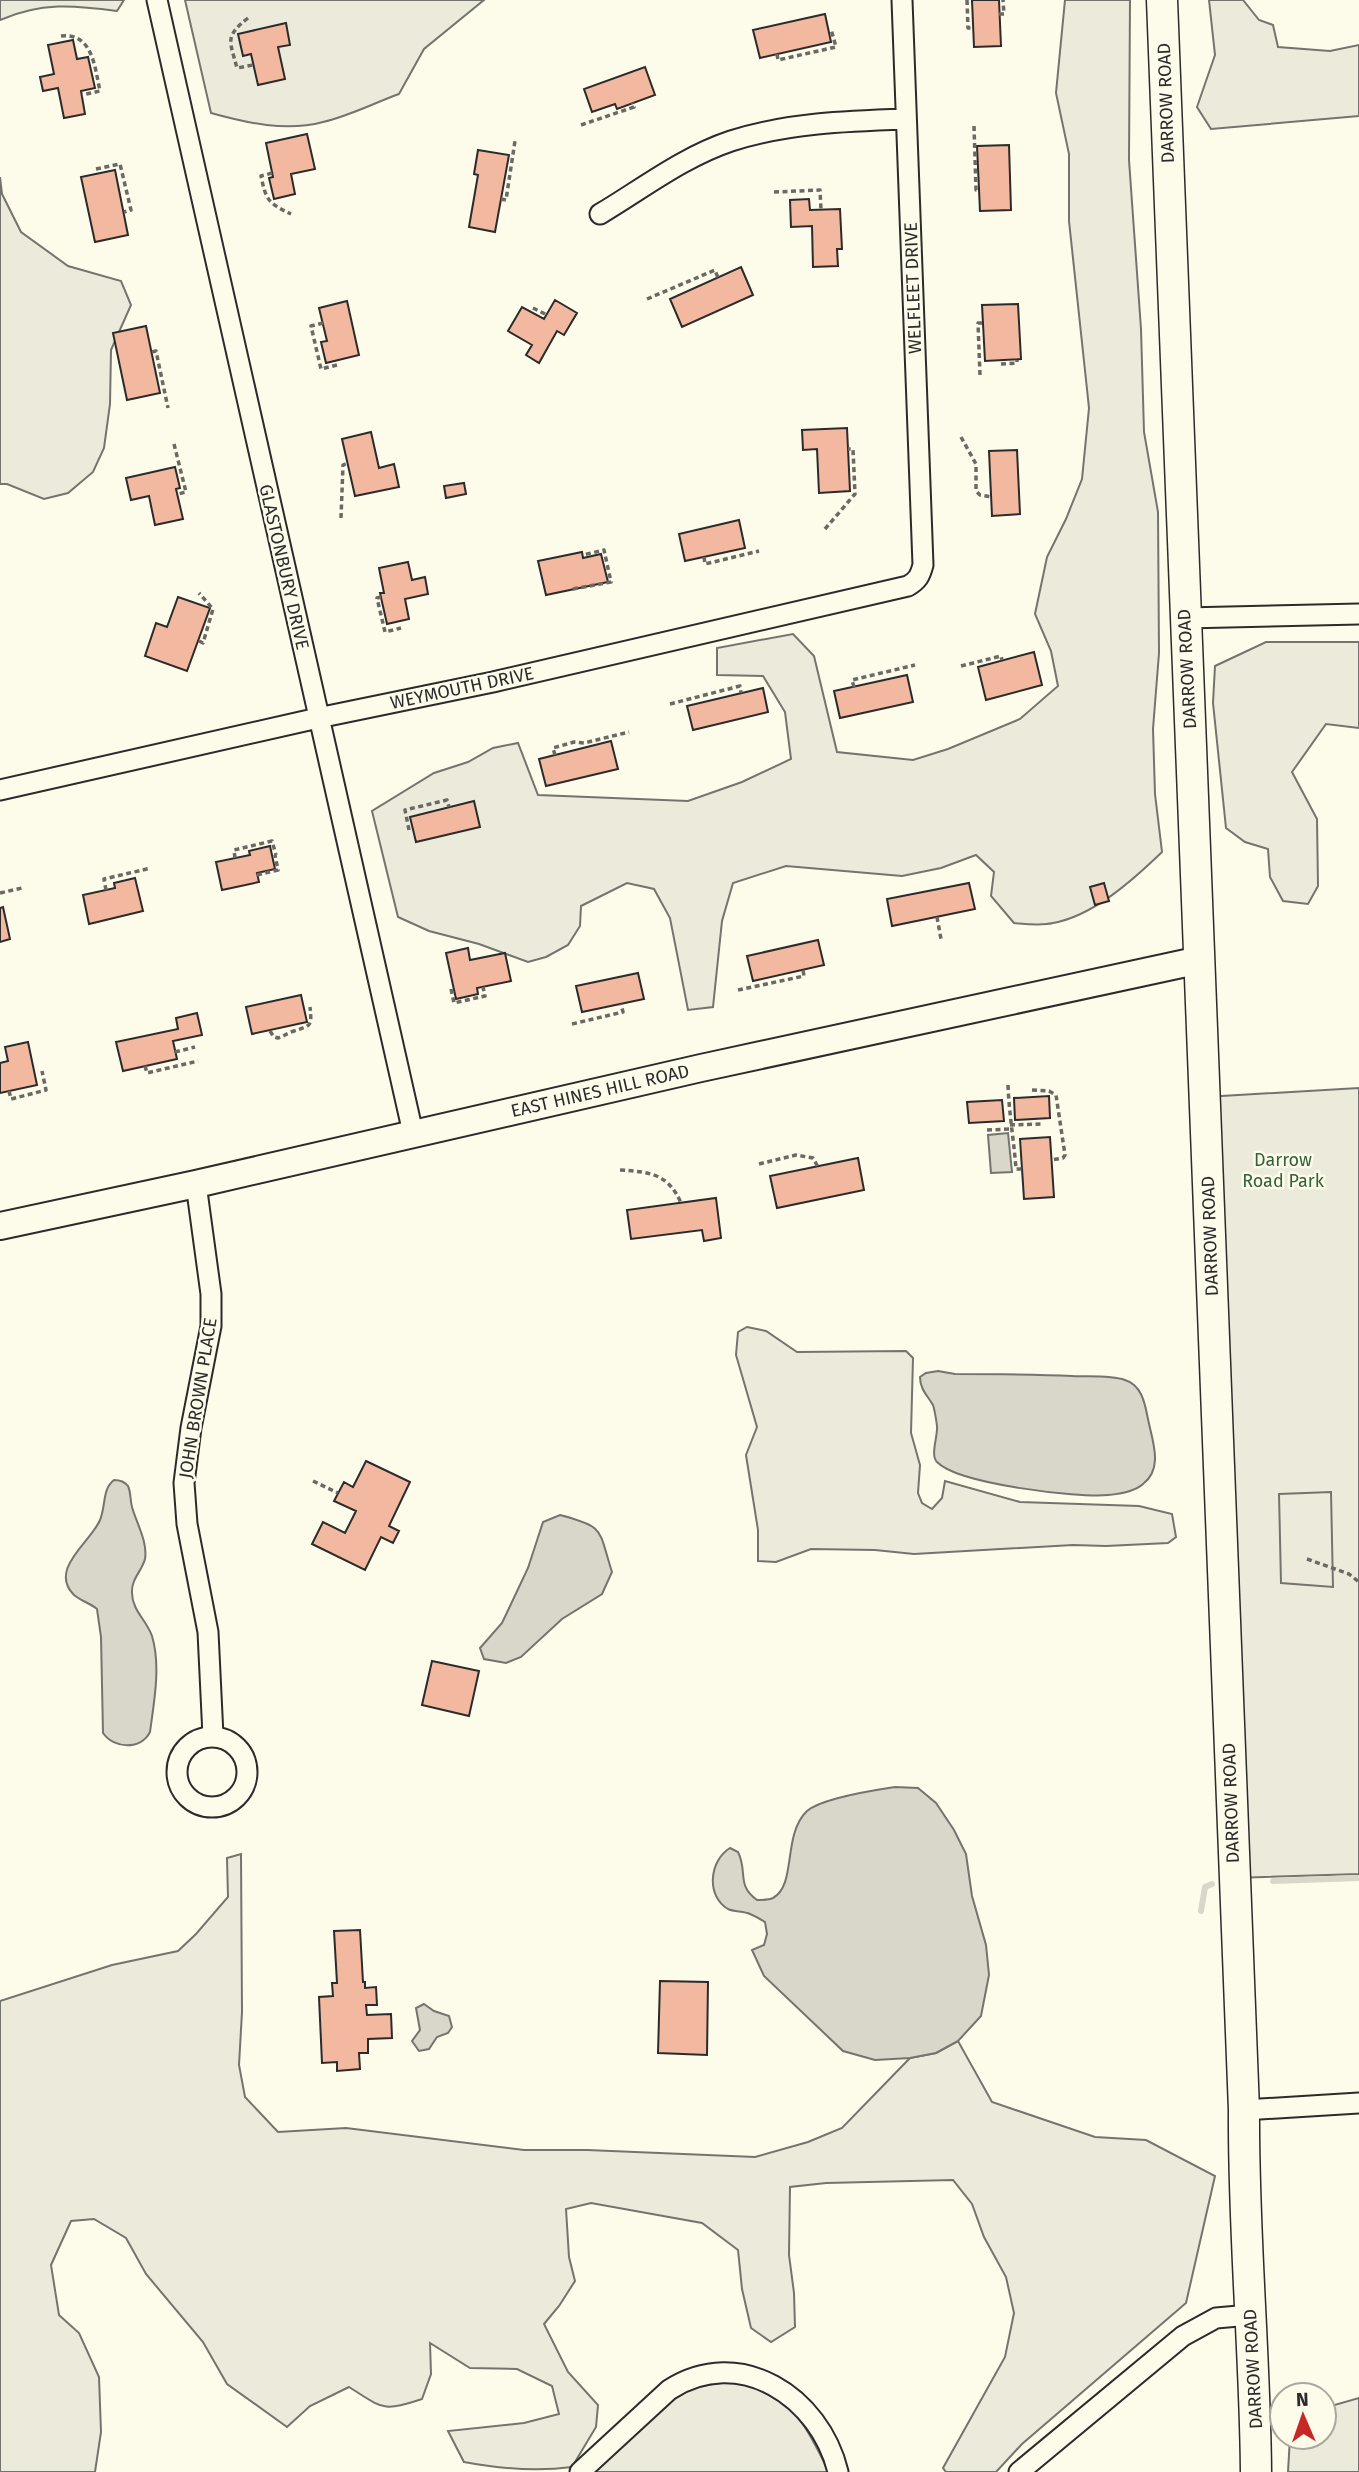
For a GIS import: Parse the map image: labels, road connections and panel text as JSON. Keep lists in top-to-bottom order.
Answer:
{
  "streets": {
    "main road": ["DARROW ROAD"],
    "street": [
      "WELFLEET DRIVE",
      "GLASTONBURY DRIVE",
      "WEYMOUTH DRIVE",
      "EAST HINES HILL ROAD",
      "JOHN BROWN PLACE"
    ]
  },
  "crossings": [
    ["DARROW ROAD", "EAST HINES HILL ROAD"],
    ["WELFLEET DRIVE", "WEYMOUTH DRIVE"],
    ["GLASTONBURY DRIVE", "WEYMOUTH DRIVE"],
    ["GLASTONBURY DRIVE", "EAST HINES HILL ROAD"],
    ["EAST HINES HILL ROAD", "JOHN BROWN PLACE"]
  ],
  "parks": ["Darrow Road Park"],
  "north": "top"
}
